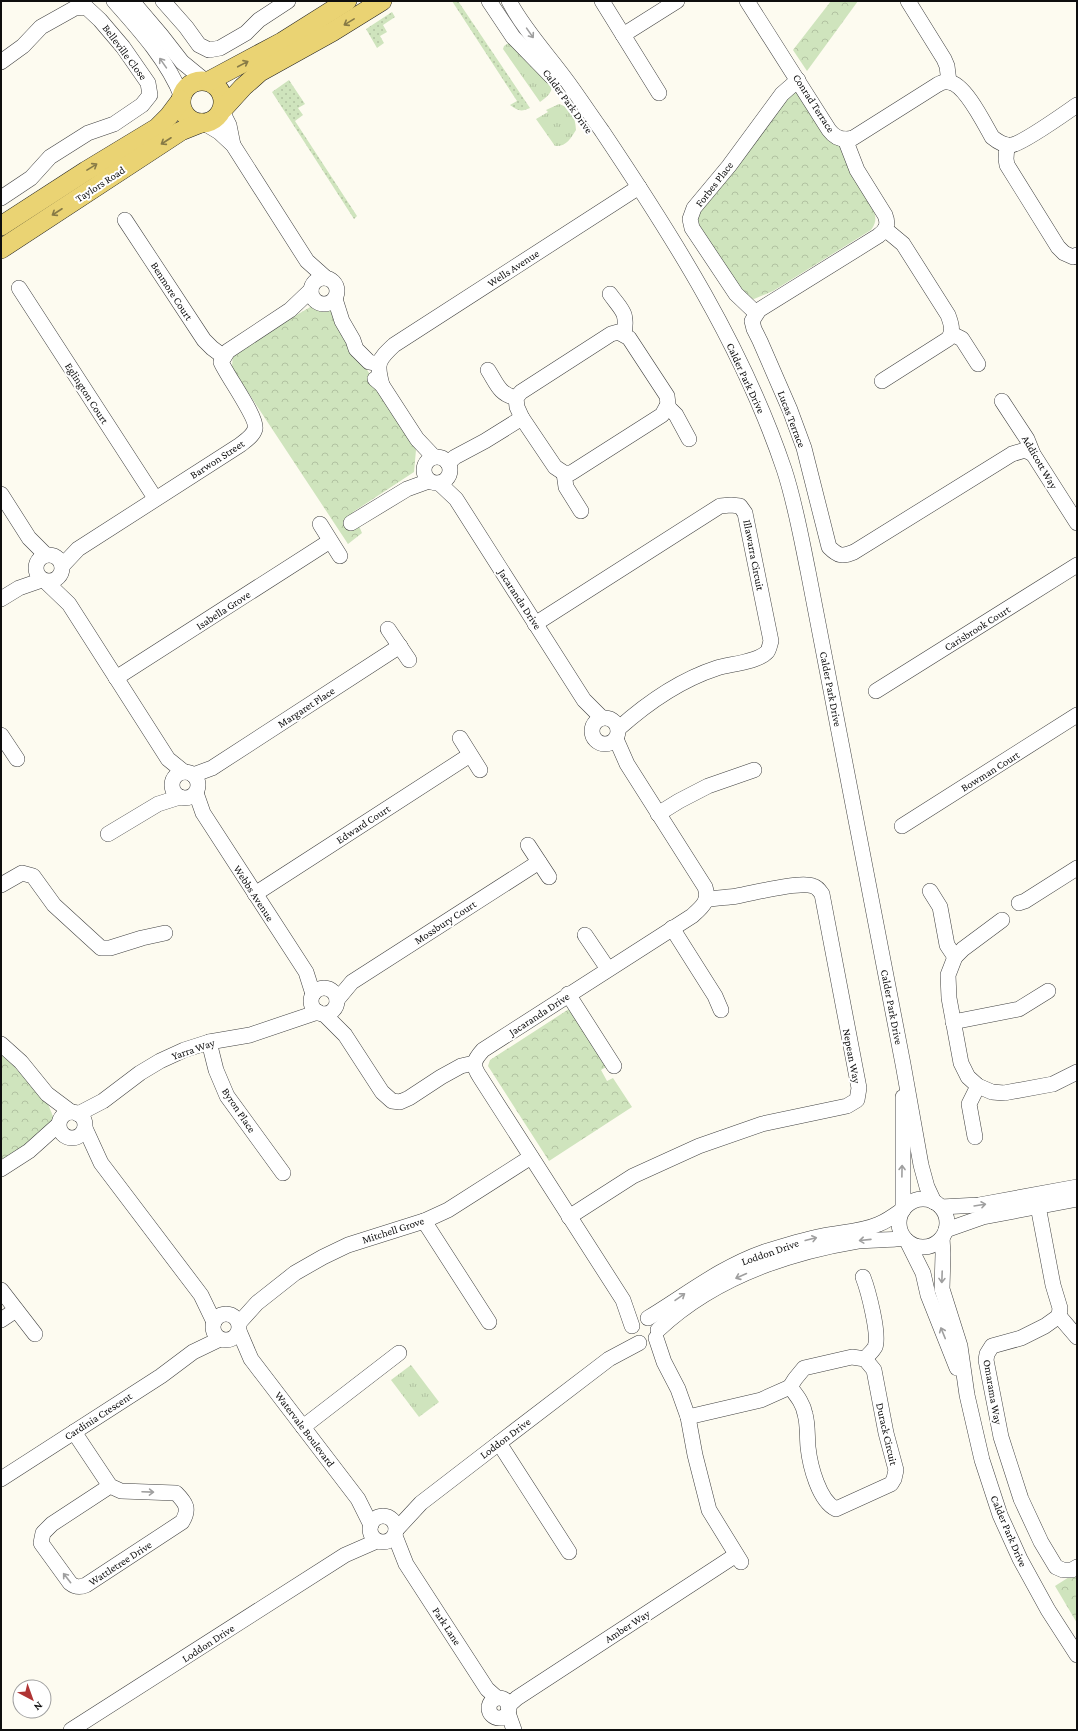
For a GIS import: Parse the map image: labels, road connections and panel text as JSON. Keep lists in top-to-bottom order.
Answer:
{
  "streets": {
    "main road": ["Taylors Road"],
    "street": [
      "Belleville Close",
      "Calder Park Drive",
      "Conrad Terrace",
      "Forbes Place",
      "Wells Avenue",
      "Benmore Court",
      "Eglington Court",
      "Lucas Terrace",
      "Barwon Street",
      "Addicott Way",
      "Illawarra Circuit",
      "Jacaranda Drive",
      "Isabella Grove",
      "Carisbrook Court",
      "Margaret Place",
      "Bowman Court",
      "Edward Court",
      "Webbs Avenue",
      "Mossbury Court",
      "Yarra Way",
      "Nepean Way",
      "Byron Place",
      "Mitchell Grove",
      "Loddon Drive",
      "Omarama Way",
      "Cardinia Crescent",
      "Watervale Boulevard",
      "Durack Circuit",
      "Wattletree Drive",
      "Park Lane",
      "Amber Way"
    ]
  },
  "crossings": [
    ["Calder Park Drive", "Wells Avenue"],
    ["Calder Park Drive", "Loddon Drive"],
    ["Conrad Terrace", "Forbes Place"],
    ["Forbes Place", "Lucas Terrace"],
    ["Wells Avenue", "Jacaranda Drive"],
    ["Benmore Court", "Barwon Street"],
    ["Eglington Court", "Barwon Street"],
    ["Lucas Terrace", "Addicott Way"],
    ["Barwon Street", "Webbs Avenue"],
    ["Illawarra Circuit", "Jacaranda Drive"],
    ["Jacaranda Drive", "Webbs Avenue"],
    ["Jacaranda Drive", "Nepean Way"],
    ["Isabella Grove", "Webbs Avenue"],
    ["Margaret Place", "Webbs Avenue"],
    ["Edward Court", "Webbs Avenue"],
    ["Webbs Avenue", "Mossbury Court"],
    ["Webbs Avenue", "Yarra Way"],
    ["Mossbury Court", "Yarra Way"],
    ["Yarra Way", "Byron Place"],
    ["Yarra Way", "Watervale Boulevard"],
    ["Mitchell Grove", "Cardinia Crescent"],
    ["Mitchell Grove", "Watervale Boulevard"],
    ["Loddon Drive", "Watervale Boulevard"],
    ["Loddon Drive", "Park Lane"],
    ["Loddon Drive", "Amber Way"],
    ["Cardinia Crescent", "Watervale Boulevard"],
    ["Watervale Boulevard", "Park Lane"],
    ["Park Lane", "Amber Way"]
  ],
  "north": "bottom right"
}
